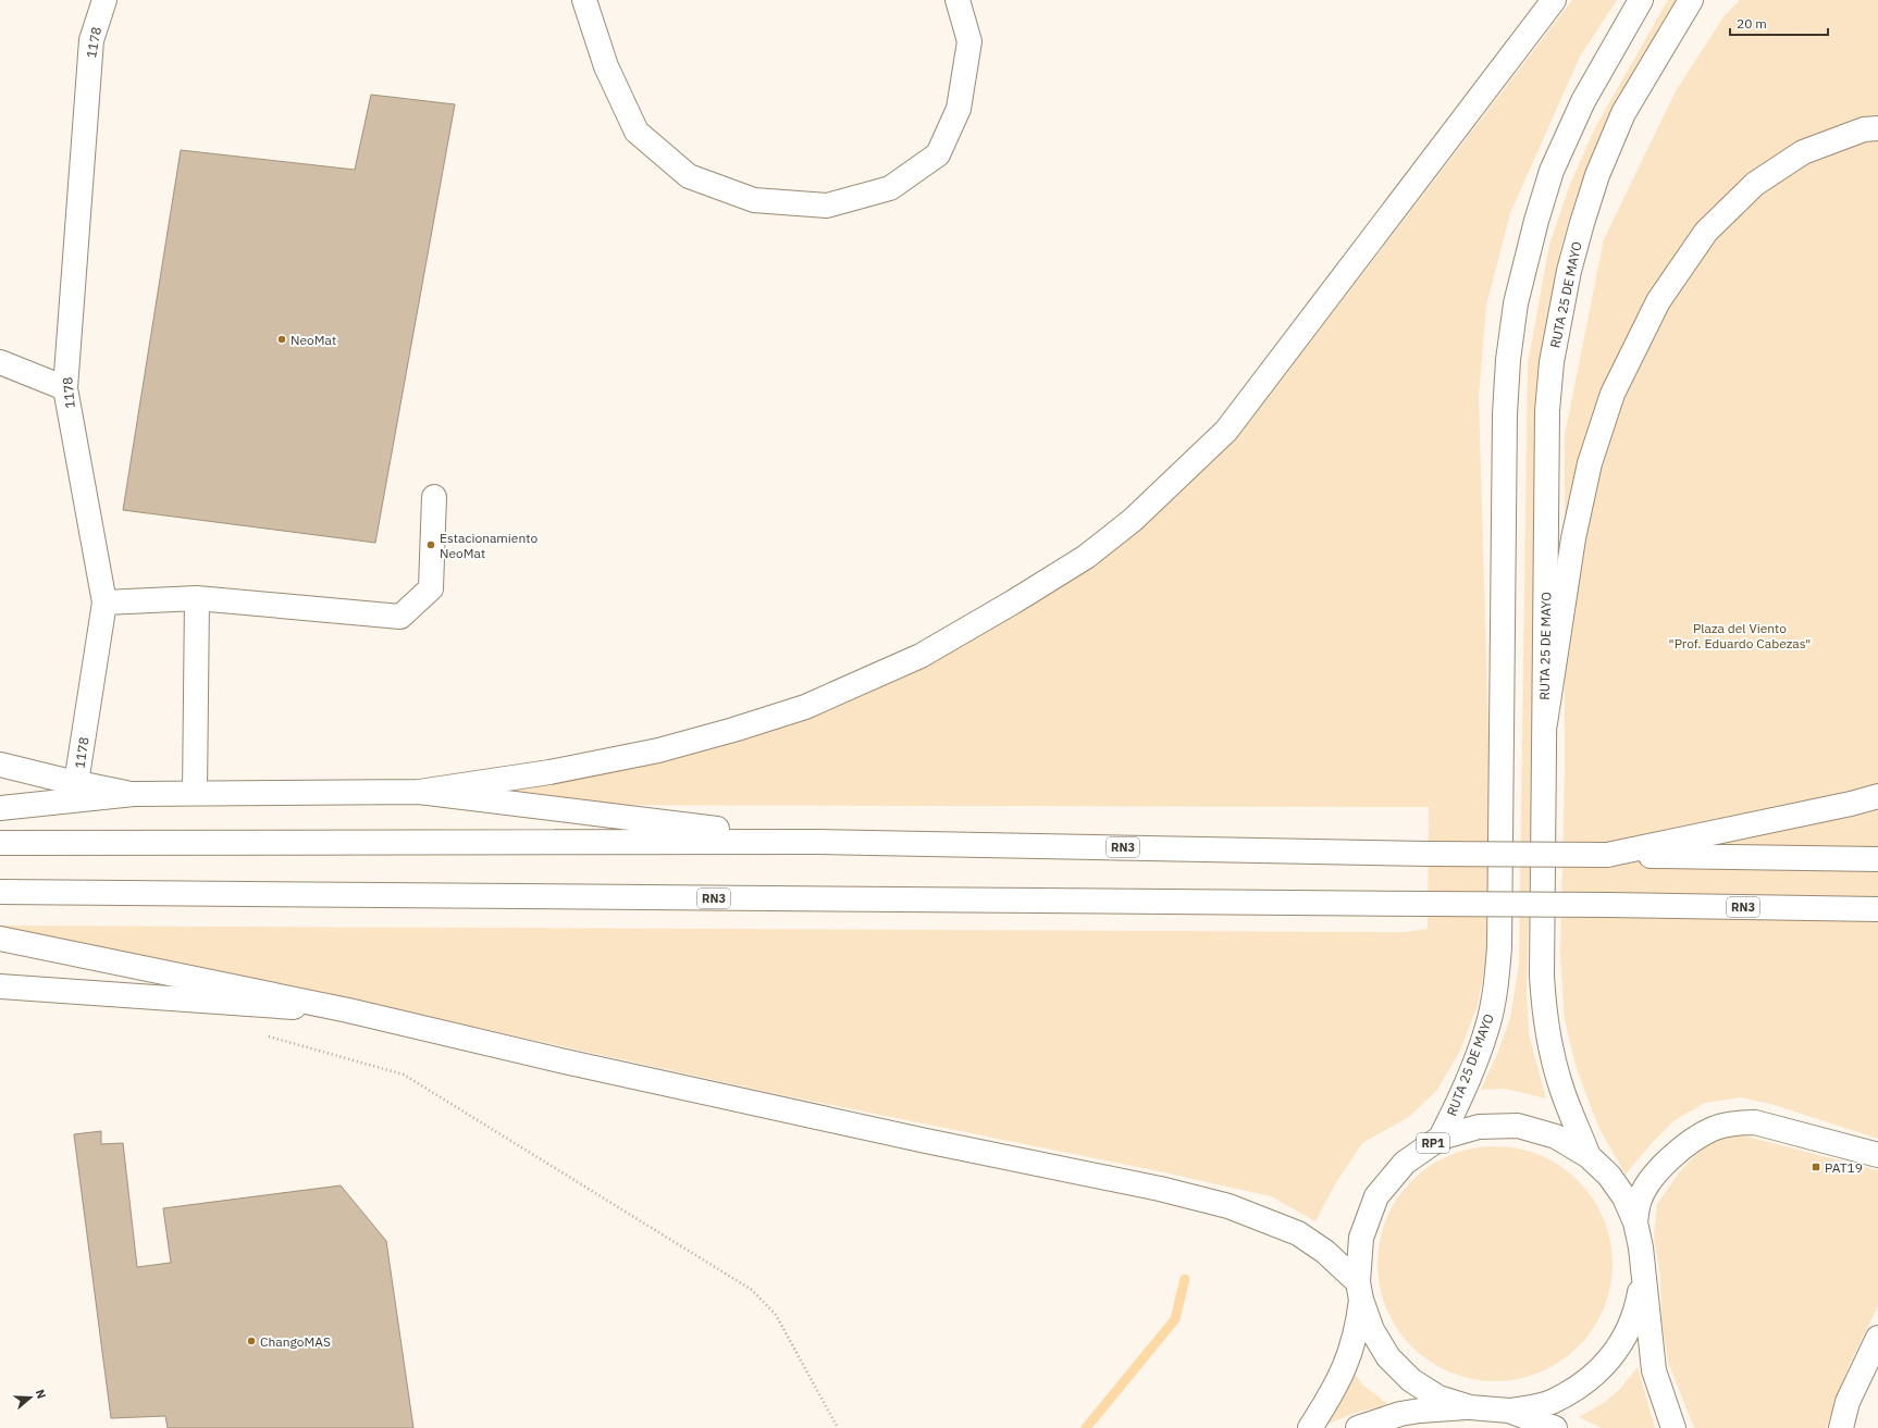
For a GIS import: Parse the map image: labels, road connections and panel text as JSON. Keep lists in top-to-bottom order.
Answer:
{
  "streets": {
    "main road": [
      "1178",
      "RUTA 25 DE MAYO",
      "RN3",
      "RP1"
    ]
  },
  "crossings": [
    ["RUTA 25 DE MAYO", "RP1"]
  ],
  "parks": ["Plaza del Viento \"Prof. Eduardo Cabezas\""],
  "places": {
    "other": ["NeoMat", "Estacionamiento NeoMat", "ChangoMAS"],
    "transit": ["PAT19"]
  },
  "scale_bar": "20 m",
  "north": "right"
}
